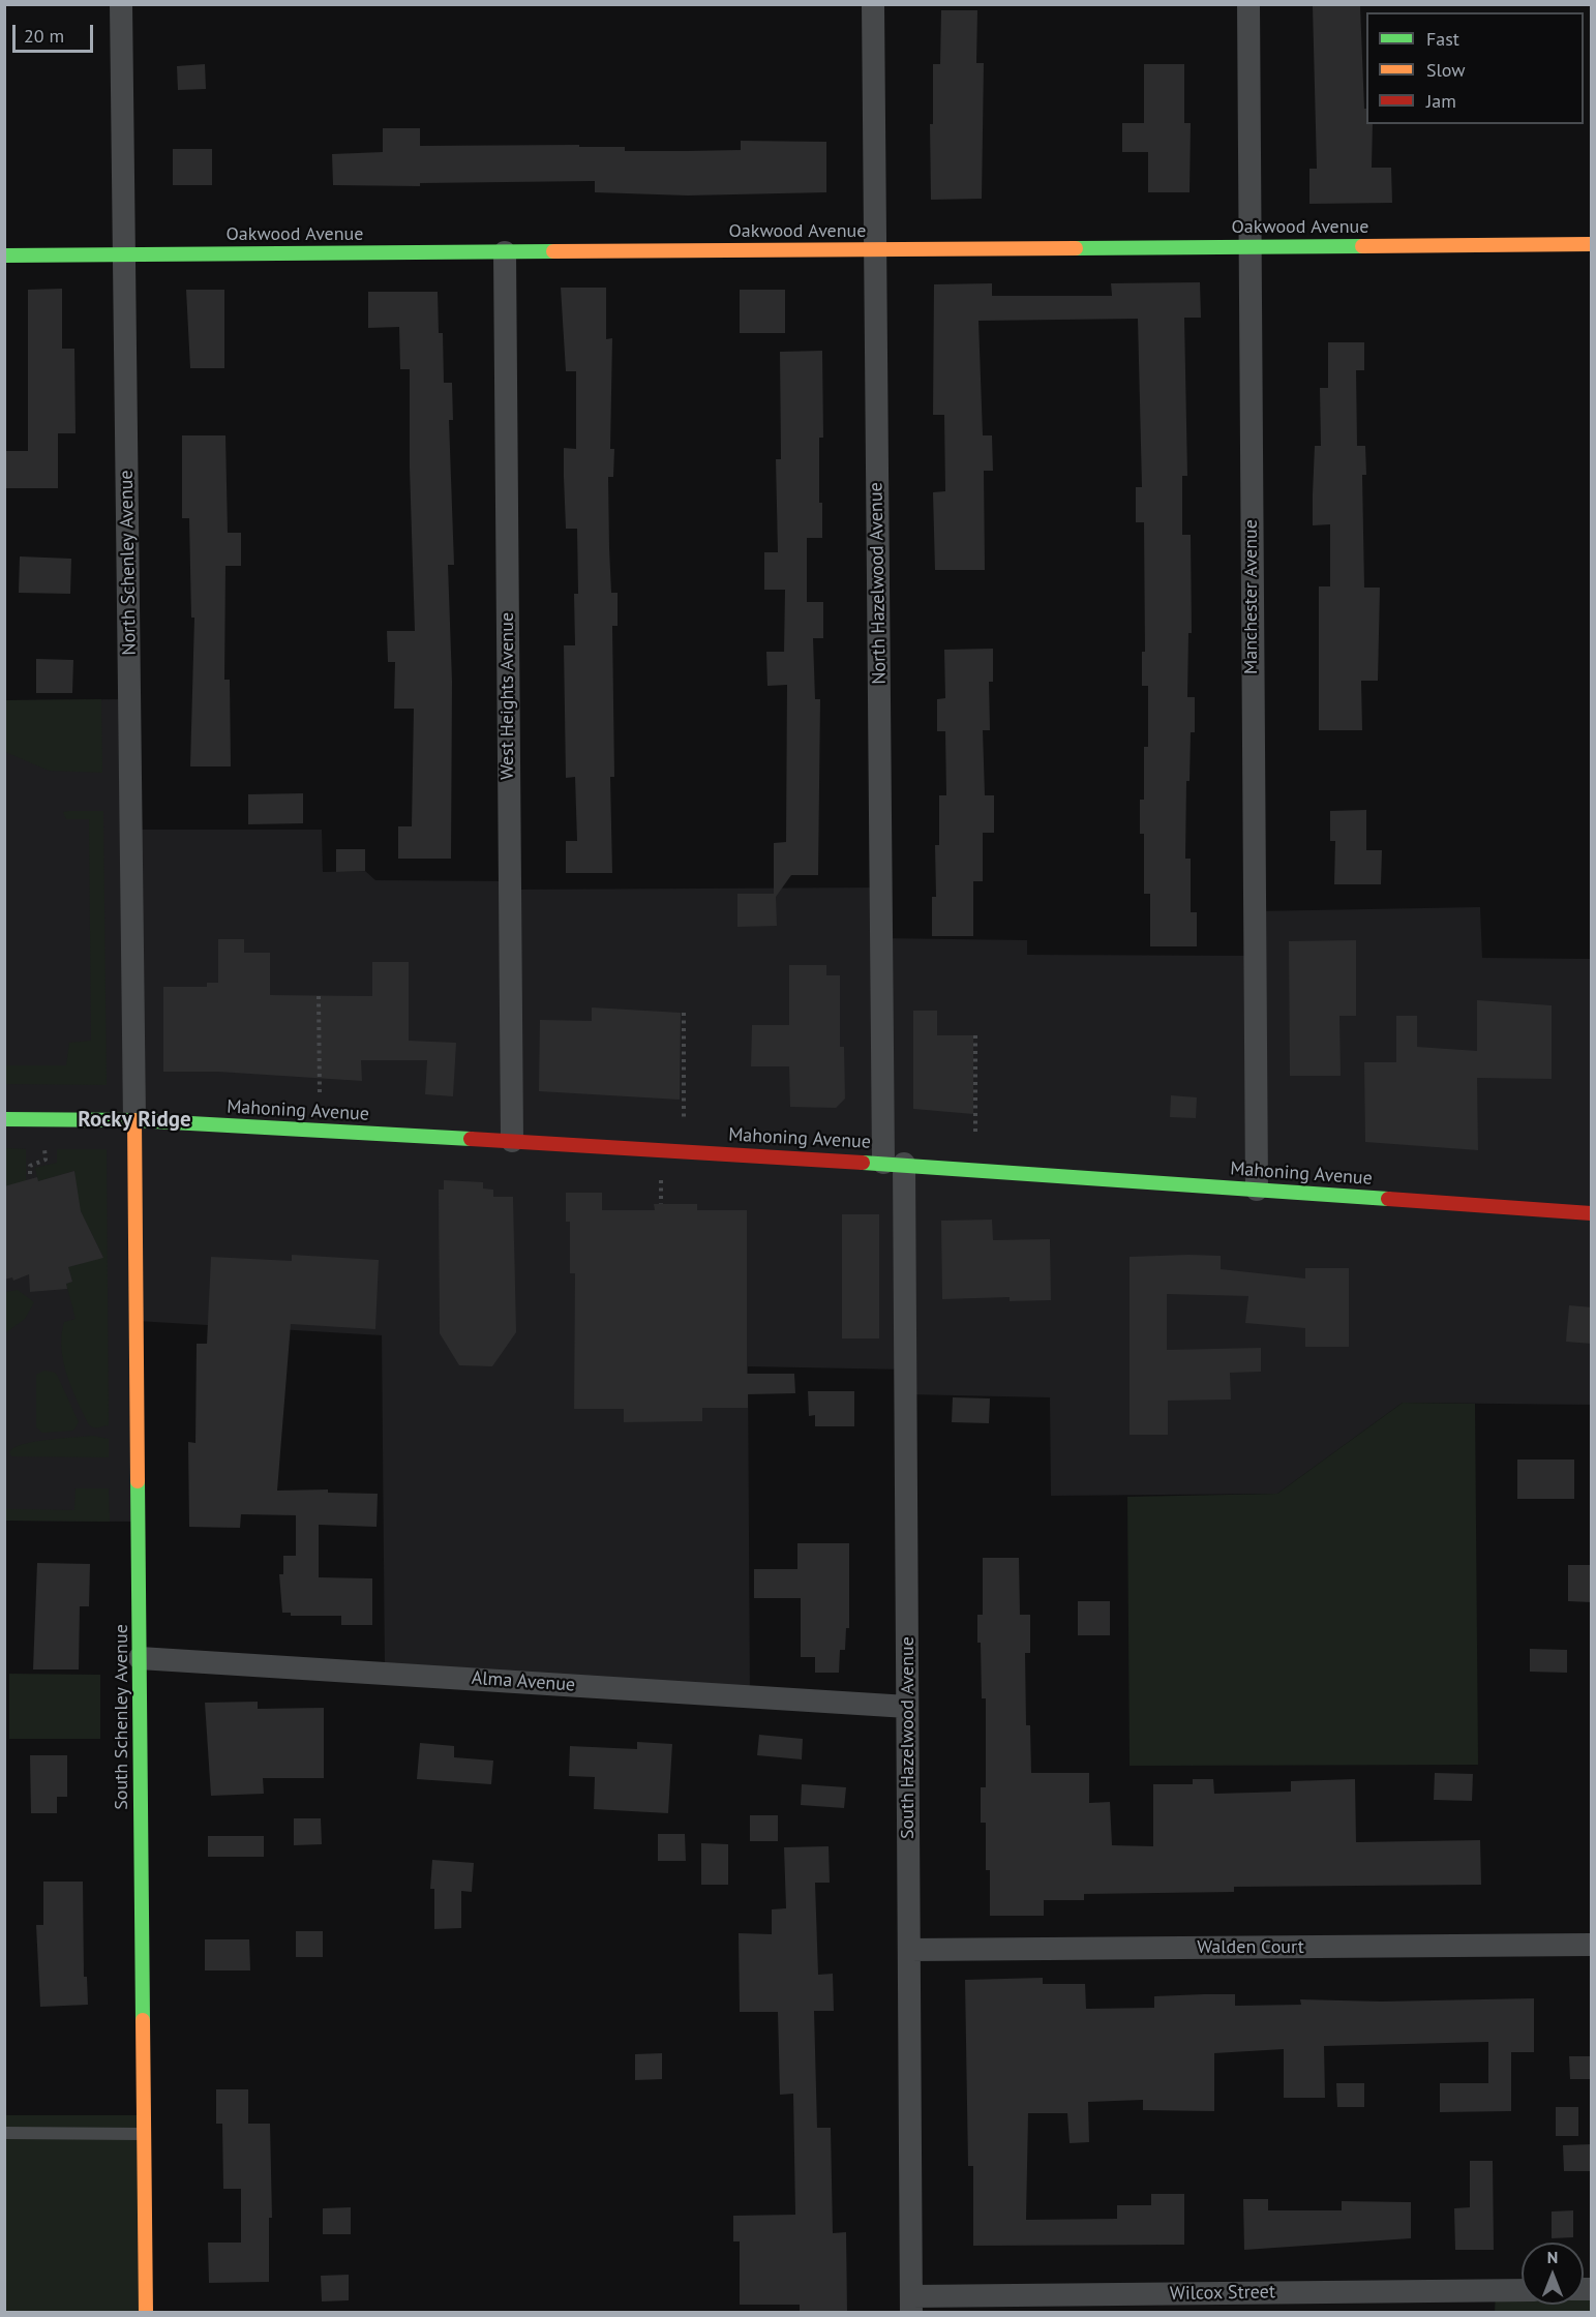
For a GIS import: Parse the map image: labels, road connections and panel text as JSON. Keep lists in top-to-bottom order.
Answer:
{
  "streets": {
    "street": [
      "Oakwood Avenue",
      "North Schenley Avenue",
      "North Hazelwood Avenue",
      "Manchester Avenue",
      "West Heights Avenue",
      "Mahoning Avenue",
      "Alma Avenue",
      "South Schenley Avenue",
      "South Hazelwood Avenue",
      "Walden Court",
      "Wilcox Street"
    ]
  },
  "crossings": [
    ["Oakwood Avenue", "North Schenley Avenue"],
    ["Oakwood Avenue", "North Hazelwood Avenue"],
    ["Oakwood Avenue", "Manchester Avenue"],
    ["Oakwood Avenue", "West Heights Avenue"],
    ["North Schenley Avenue", "Mahoning Avenue"],
    ["North Schenley Avenue", "South Schenley Avenue"],
    ["North Hazelwood Avenue", "Mahoning Avenue"],
    ["North Hazelwood Avenue", "South Hazelwood Avenue"],
    ["Manchester Avenue", "Mahoning Avenue"],
    ["West Heights Avenue", "Mahoning Avenue"],
    ["Mahoning Avenue", "South Schenley Avenue"],
    ["Mahoning Avenue", "South Hazelwood Avenue"],
    ["Alma Avenue", "South Schenley Avenue"],
    ["Alma Avenue", "South Hazelwood Avenue"],
    ["South Hazelwood Avenue", "Walden Court"],
    ["South Hazelwood Avenue", "Wilcox Street"]
  ],
  "districts": ["Rocky Ridge"],
  "legend": ["Fast", "Slow", "Jam"],
  "scale_bar": "20 m",
  "north": "top"
}
